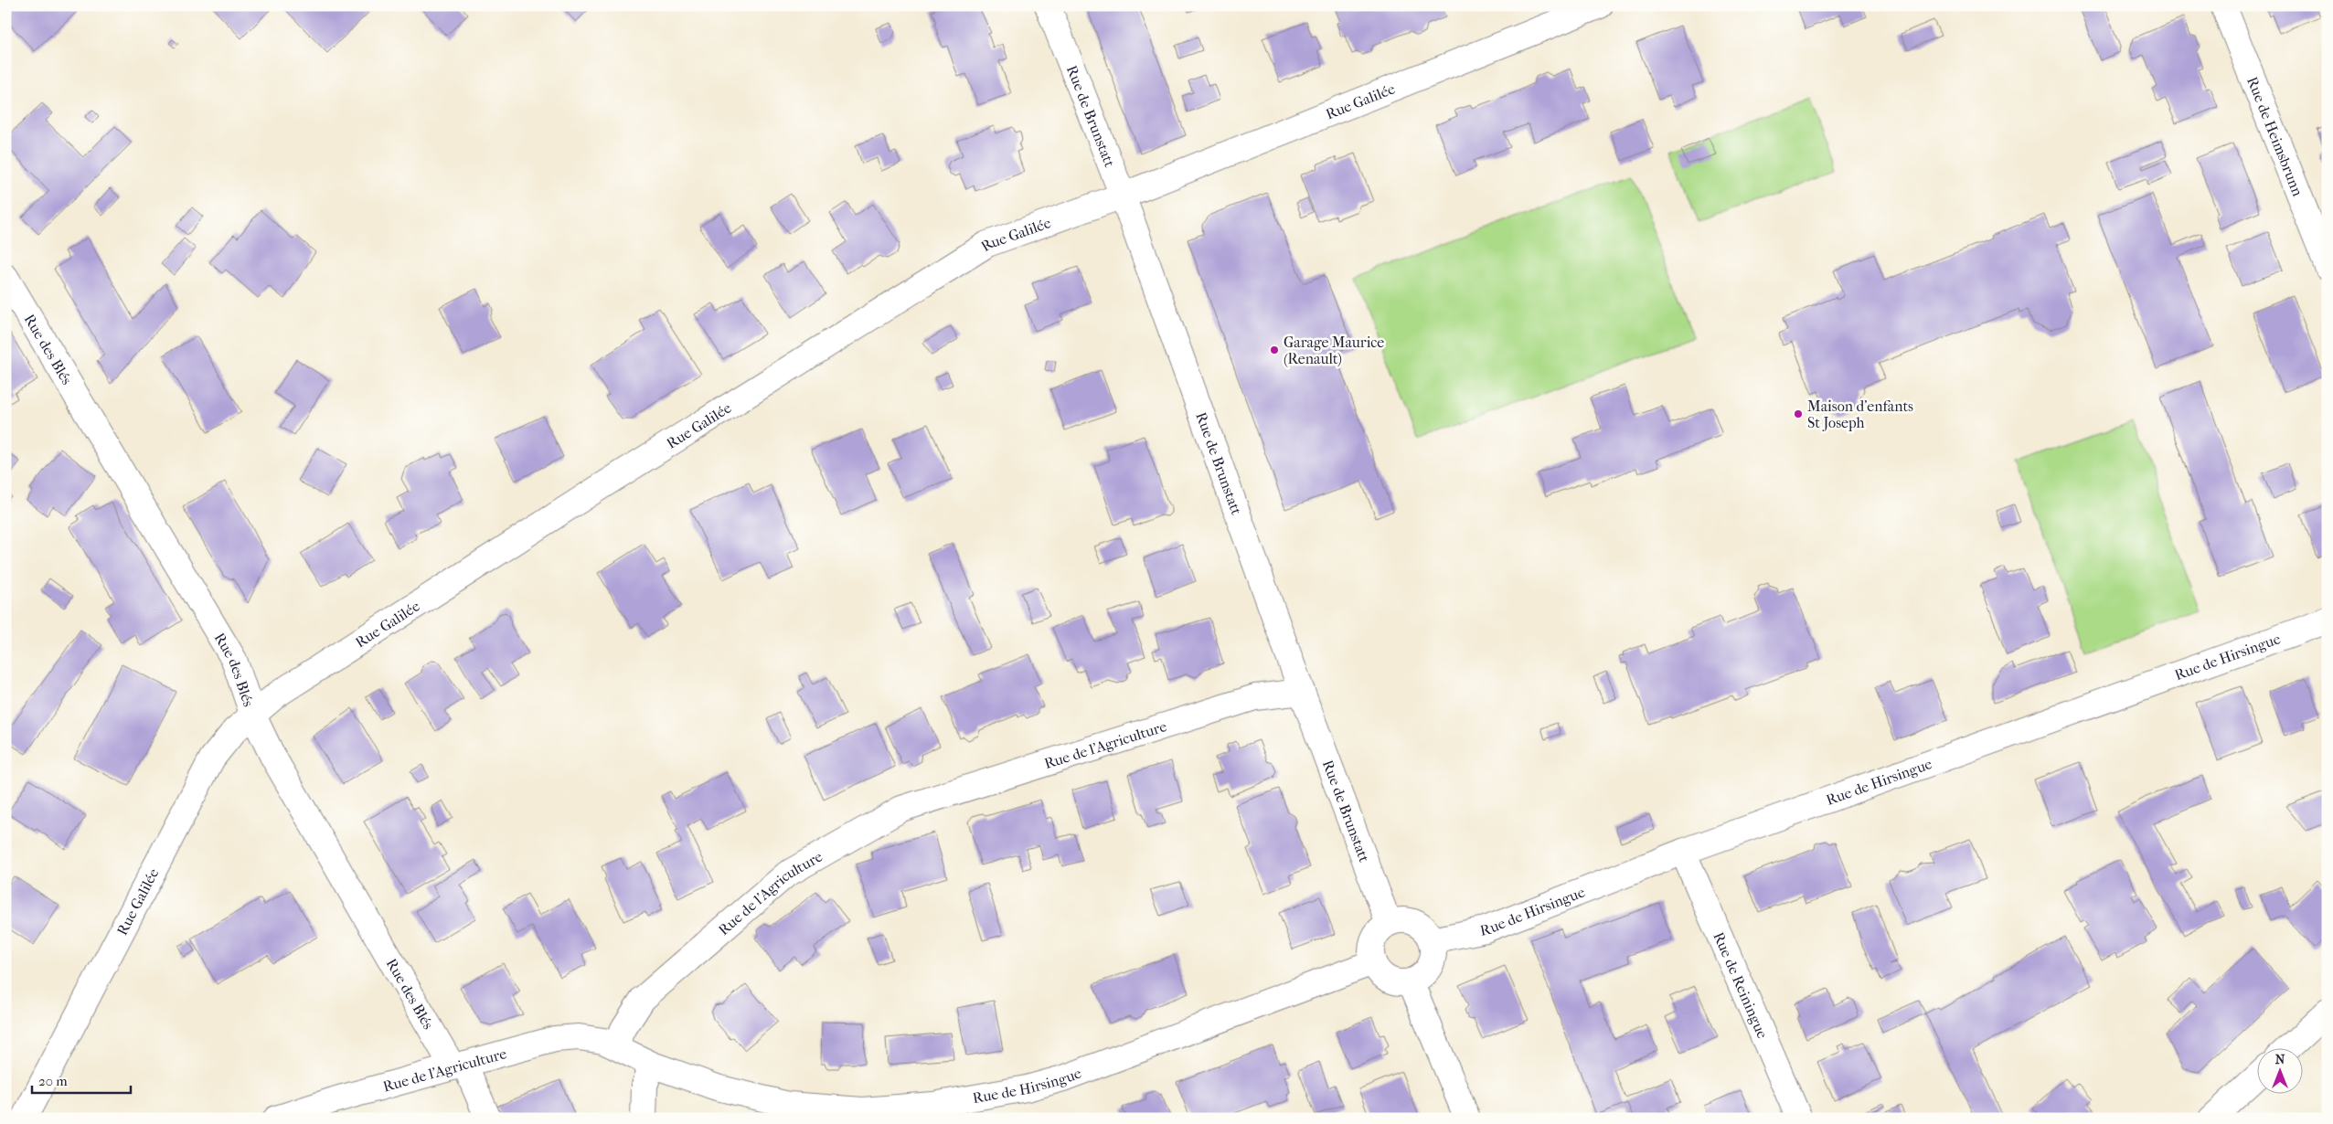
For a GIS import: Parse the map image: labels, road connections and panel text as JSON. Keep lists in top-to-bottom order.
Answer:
{
  "streets": {
    "street": [
      "Rue Galilée",
      "Rue de Brunstatt",
      "Rue de Heimsbrunn",
      "Rue des Blés",
      "Rue de Hirsingue",
      "Rue de l'Agriculture",
      "Rue de Reiningue"
    ]
  },
  "crossings": [
    ["Rue Galilée", "Rue de Brunstatt"],
    ["Rue Galilée", "Rue des Blés"],
    ["Rue de Brunstatt", "Rue de Hirsingue"],
    ["Rue de Brunstatt", "Rue de l'Agriculture"],
    ["Rue des Blés", "Rue de l'Agriculture"],
    ["Rue de Hirsingue", "Rue de l'Agriculture"],
    ["Rue de Hirsingue", "Rue de Reiningue"]
  ],
  "places": ["Garage Maurice (Renault)", "Maison d'enfants St Joseph"],
  "scale_bar": "20 m",
  "north": "top"
}
